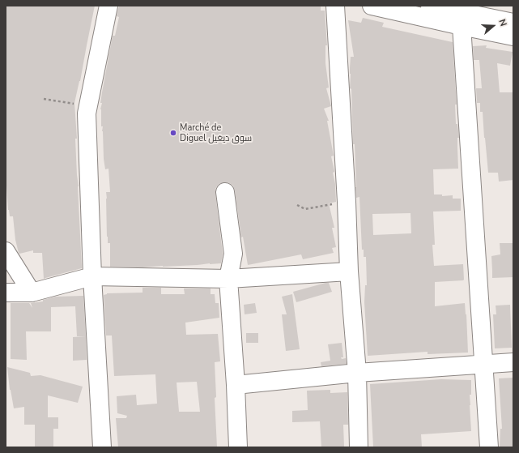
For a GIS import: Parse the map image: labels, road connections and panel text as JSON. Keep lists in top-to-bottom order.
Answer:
{
  "places": ["Marché de Diguel سوق ديغيل"],
  "north": "right"
}
